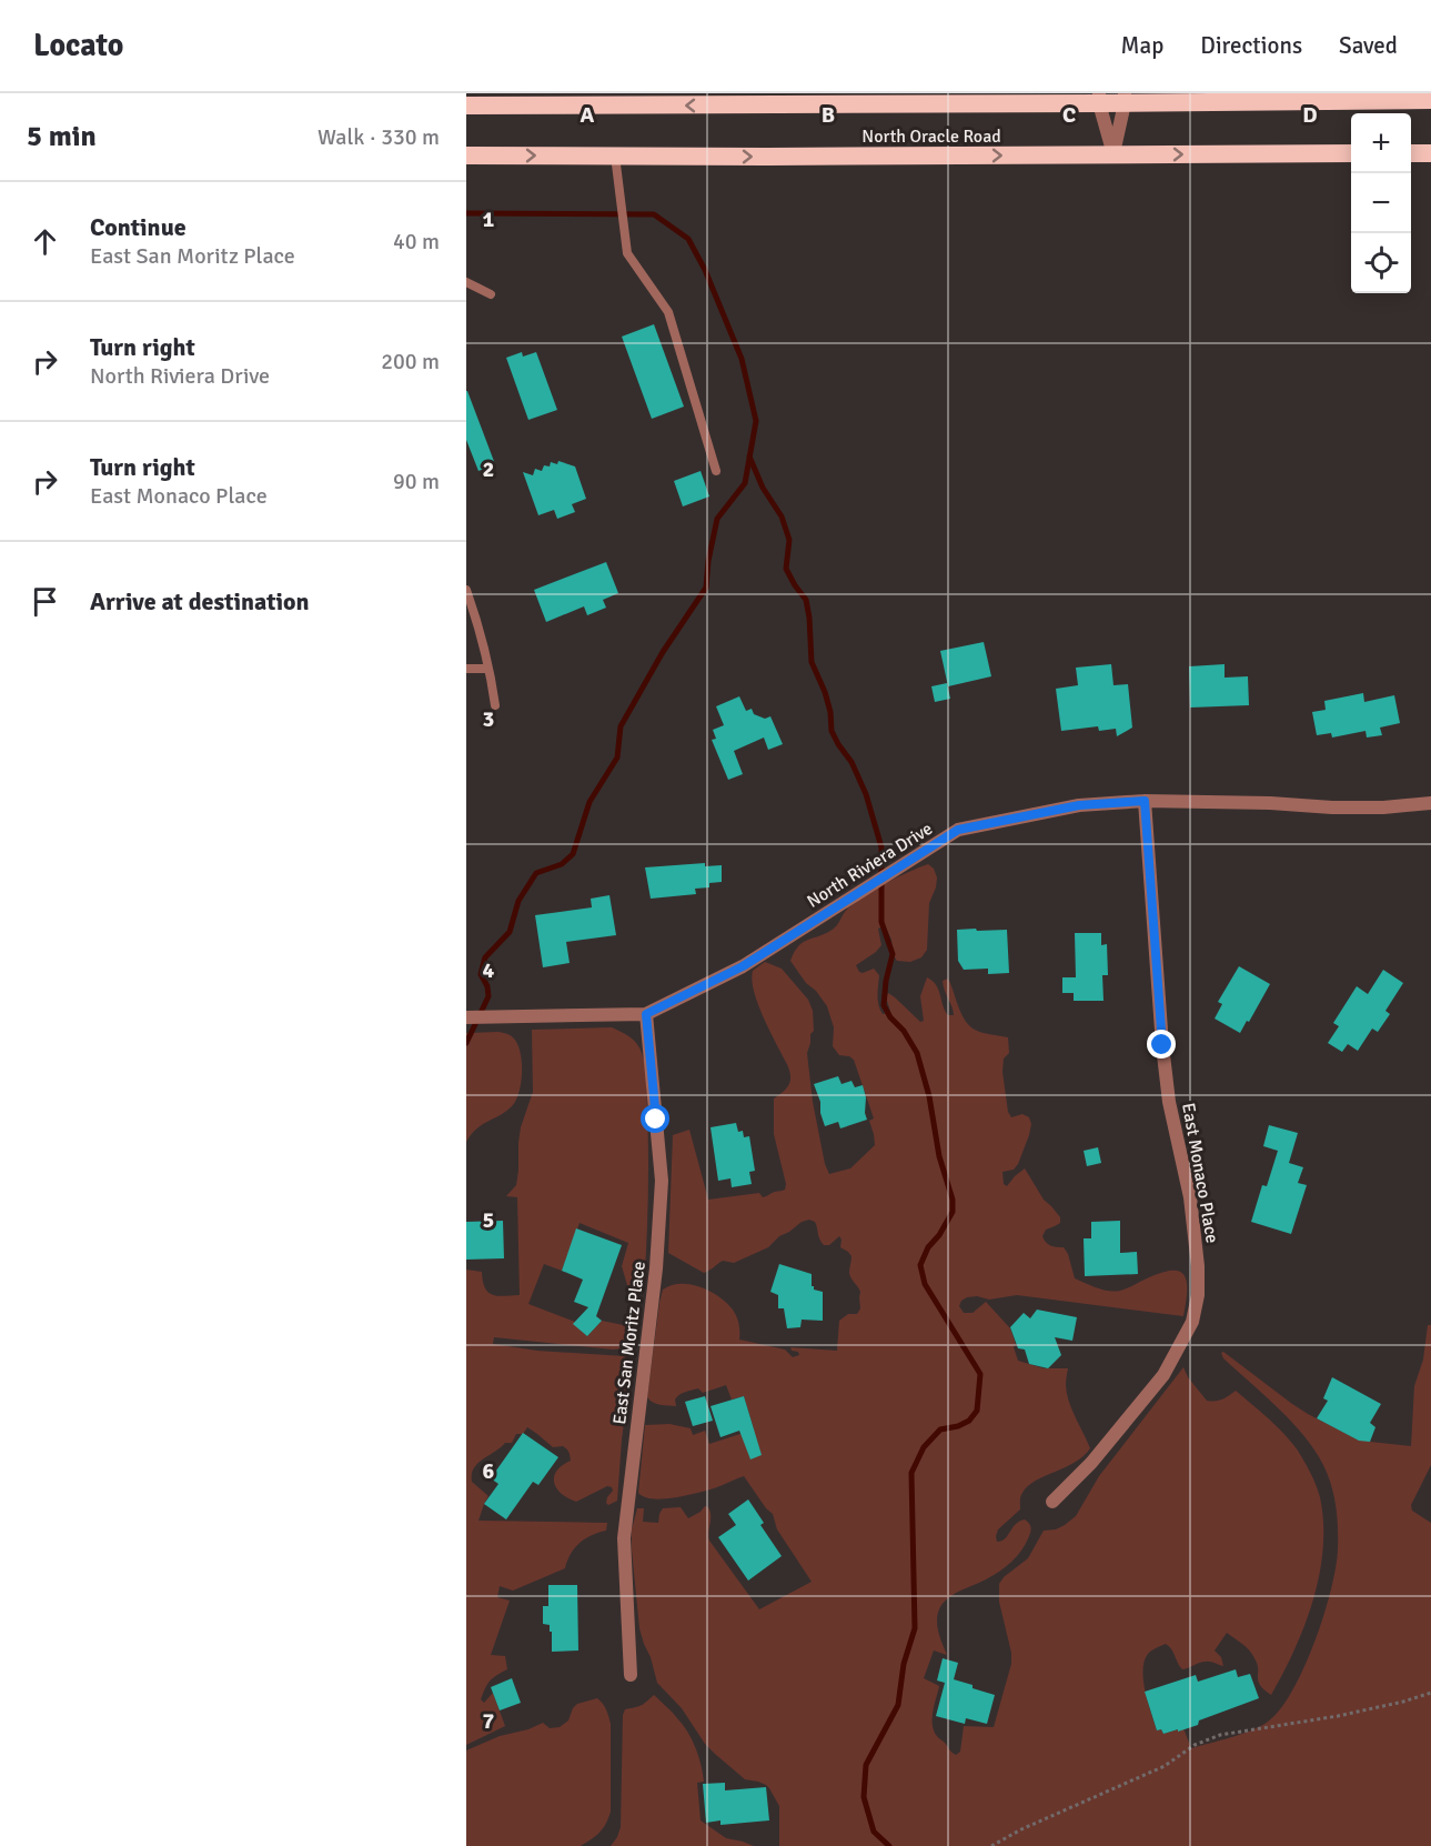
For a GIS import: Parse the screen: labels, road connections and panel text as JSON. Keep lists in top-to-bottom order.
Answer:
{
  "streets": {
    "highway": ["North Oracle Road"],
    "street": ["North Riviera Drive", "East Monaco Place", "East San Moritz Place"]
  },
  "crossings": [
    ["North Riviera Drive", "East Monaco Place"],
    ["North Riviera Drive", "East San Moritz Place"]
  ],
  "page": {
    "header": "Locato",
    "nav": ["Map", "Directions", "Saved"],
    "heading": ["5 min", "Walk · 330 m"],
    "map_buttons": ["+", "−"],
    "list": [
      ["Continue", "East San Moritz Place", "40 m"],
      ["Turn right", "North Riviera Drive", "200 m"],
      ["Turn right", "East Monaco Place", "90 m"],
      "Arrive at destination"
    ]
  },
  "grid": {
    "columns": [
      "A",
      "B",
      "C",
      "D"
    ],
    "rows": [
      "1",
      "2",
      "3",
      "4",
      "5",
      "6",
      "7"
    ]
  }
}
